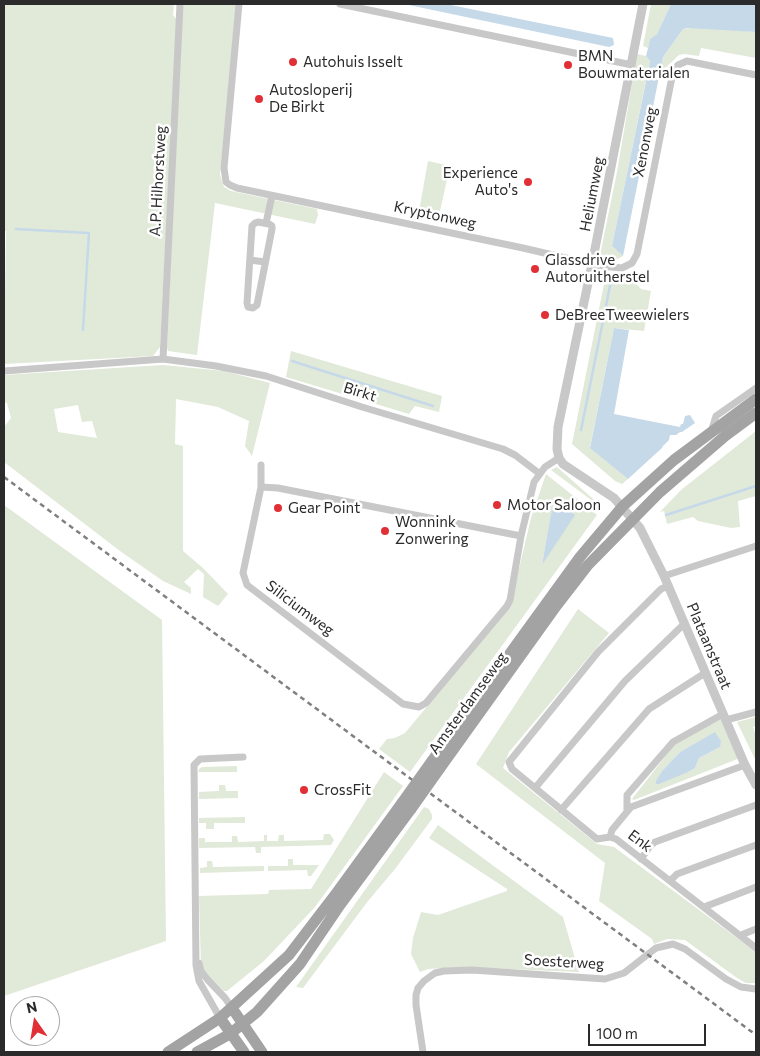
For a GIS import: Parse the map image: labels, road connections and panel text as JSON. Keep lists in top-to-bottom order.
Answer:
{
  "streets": {
    "main road": ["Amsterdamseweg"],
    "street": [
      "Xenonweg",
      "A.P. Hilhorstweg",
      "Heliumweg",
      "Kryptonweg",
      "Birkt",
      "Siliciumweg",
      "Plataanstraat",
      "Enk",
      "Soesterweg"
    ]
  },
  "crossings": [
    ["Xenonweg", "Heliumweg"],
    ["Xenonweg", "Kryptonweg"],
    ["A.P. Hilhorstweg", "Birkt"],
    ["Heliumweg", "Kryptonweg"],
    ["Heliumweg", "Siliciumweg"],
    ["Birkt", "Siliciumweg"],
    ["Plataanstraat", "Amsterdamseweg"],
    ["Plataanstraat", "Enk"]
  ],
  "places": [
    "Autohuis Isselt",
    "BMN Bouwmaterialen",
    "Autosloperij De Birkt",
    "Experience Auto's",
    "Glassdrive Autoruitherstel",
    "DeBreeTweewielers",
    "Motor Saloon",
    "Gear Point",
    "Wonnink Zonwering",
    "CrossFit"
  ],
  "scale_bar": "100 m",
  "north": "top"
}
